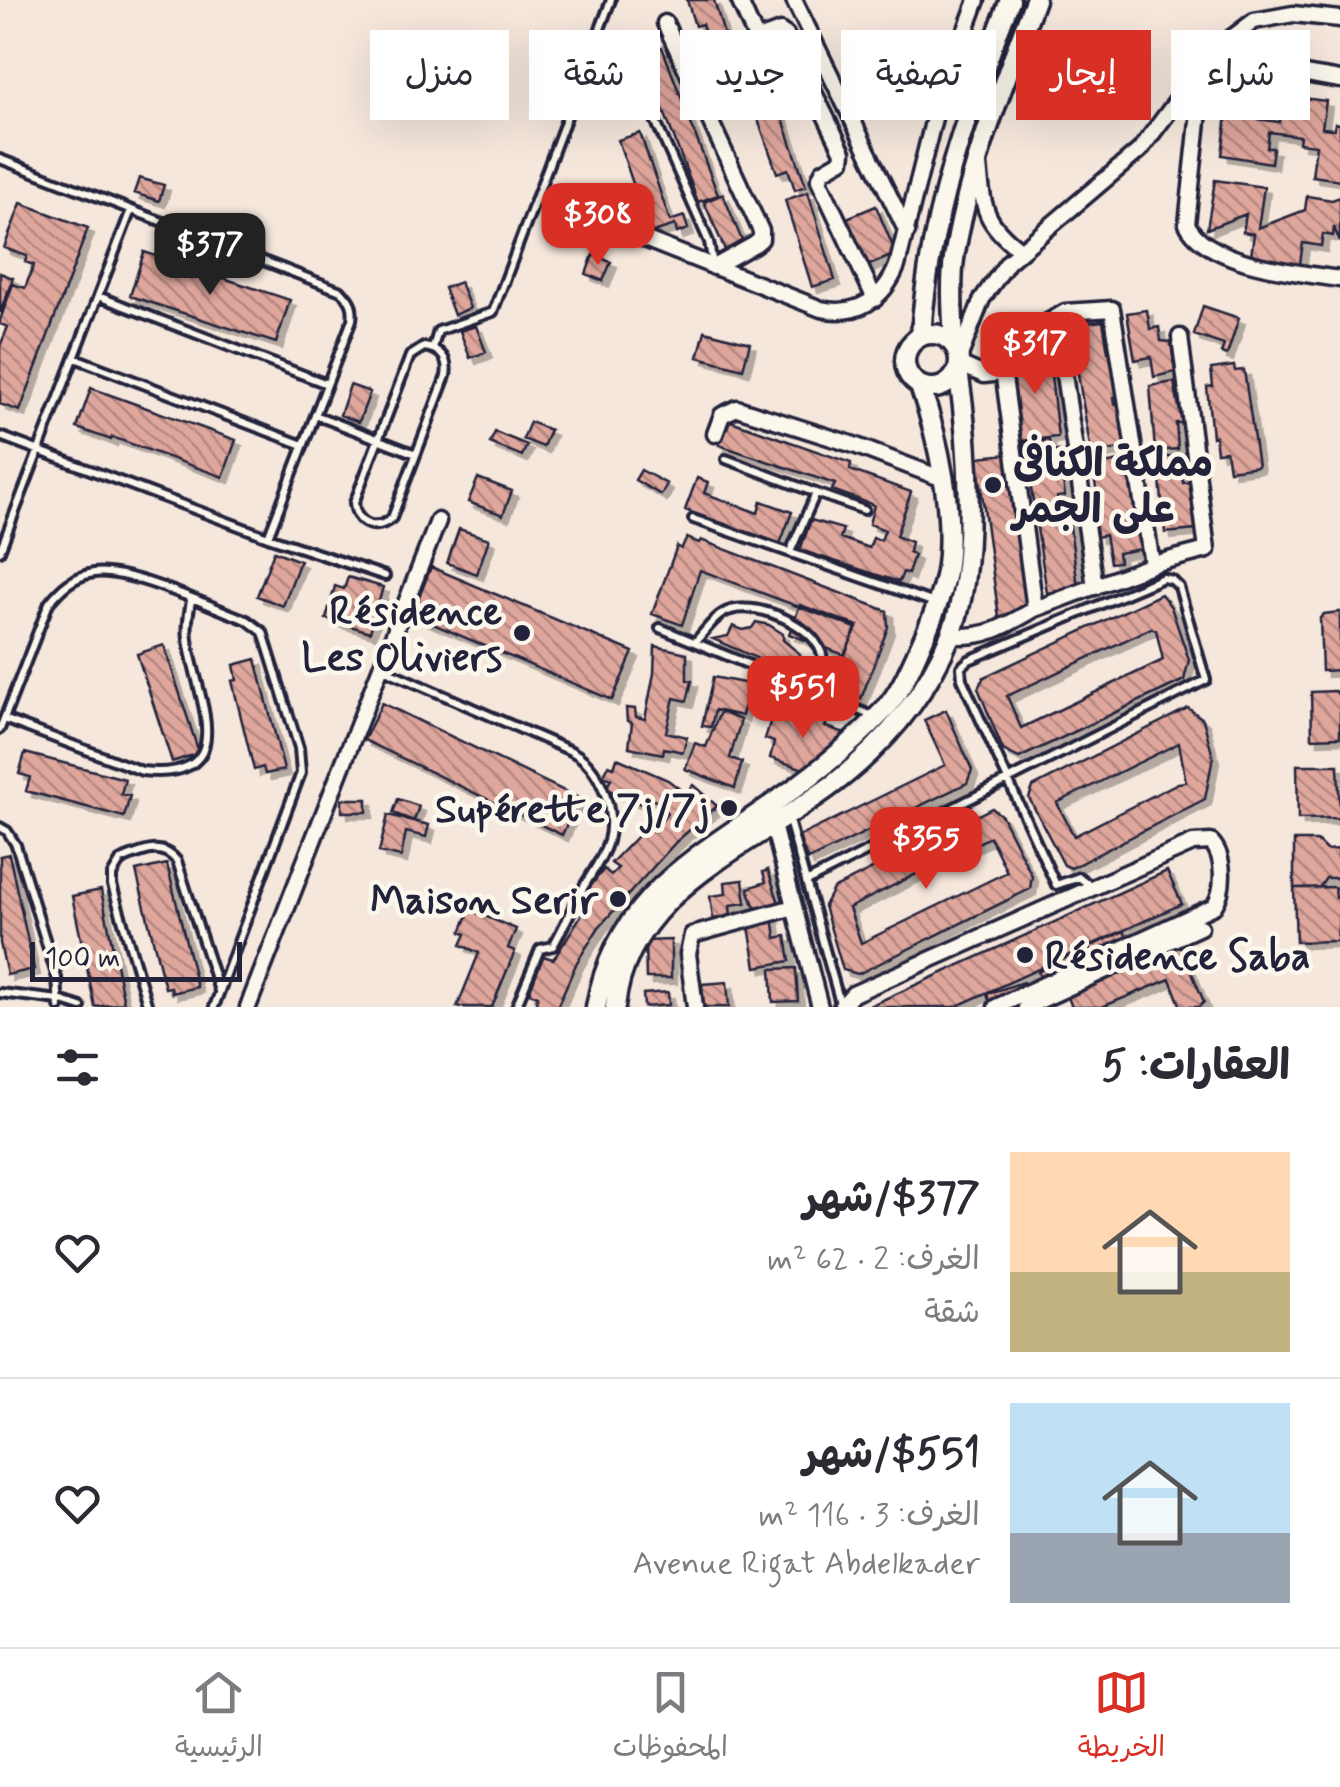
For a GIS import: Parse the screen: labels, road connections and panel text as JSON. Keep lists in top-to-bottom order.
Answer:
{
  "places": [
    "مملكة الكنافى على الجمر",
    "Résidence Les Oliviers",
    "Supérette 7j/7j",
    "Maison Serir",
    "Résidence Saba"
  ],
  "scale_bar": "100 m",
  "page": {
    "chip": [
      "شراء",
      "إيجار",
      "تصفية",
      "جديد",
      "شقة",
      "منزل"
    ],
    "price": [
      "$308",
      "$377",
      "$317",
      "$551",
      "$355"
    ],
    "scale": "100 m",
    "heading": "العقارات: 5",
    "list": [
      {
        "name": "$377/شهر",
        "note": "الغرف: 2 · 62 m² · شقة"
      },
      {
        "name": "$551/شهر",
        "note": "الغرف: 3 · 116 m² · Avenue Rigat Abdelkader"
      }
    ],
    "tabs": ["الخريطة", "المحفوظات", "الرئيسية"]
  }
}
